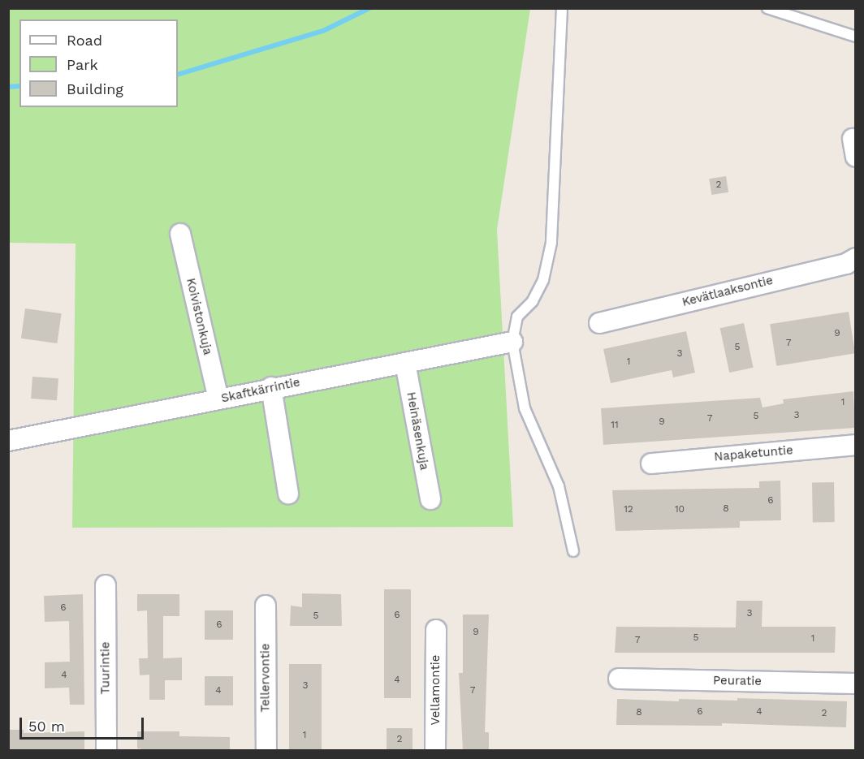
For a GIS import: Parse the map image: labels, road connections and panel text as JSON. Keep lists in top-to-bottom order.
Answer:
{
  "streets": {
    "street": [
      "Kevätlaaksontie",
      "Koivistonkuja",
      "Skaftkärrintie",
      "Heinäsenkuja",
      "Napaketuntie",
      "Tuurintie",
      "Tellervontie",
      "Peuratie",
      "Vellamontie"
    ]
  },
  "crossings": [
    ["Koivistonkuja", "Skaftkärrintie"],
    ["Skaftkärrintie", "Heinäsenkuja"]
  ],
  "house_numbers": [
    "2",
    "9",
    "7",
    "5",
    "3",
    "1",
    "1",
    "3",
    "5",
    "7",
    "9",
    "11",
    "6",
    "8",
    "12",
    "10",
    "6",
    "3",
    "6",
    "5",
    "6",
    "9",
    "5",
    "1",
    "7",
    "4",
    "4",
    "3",
    "4",
    "7",
    "6",
    "4",
    "8",
    "2",
    "1",
    "2"
  ],
  "legend": ["Road", "Park", "Building"],
  "scale_bar": "50 m"
}
